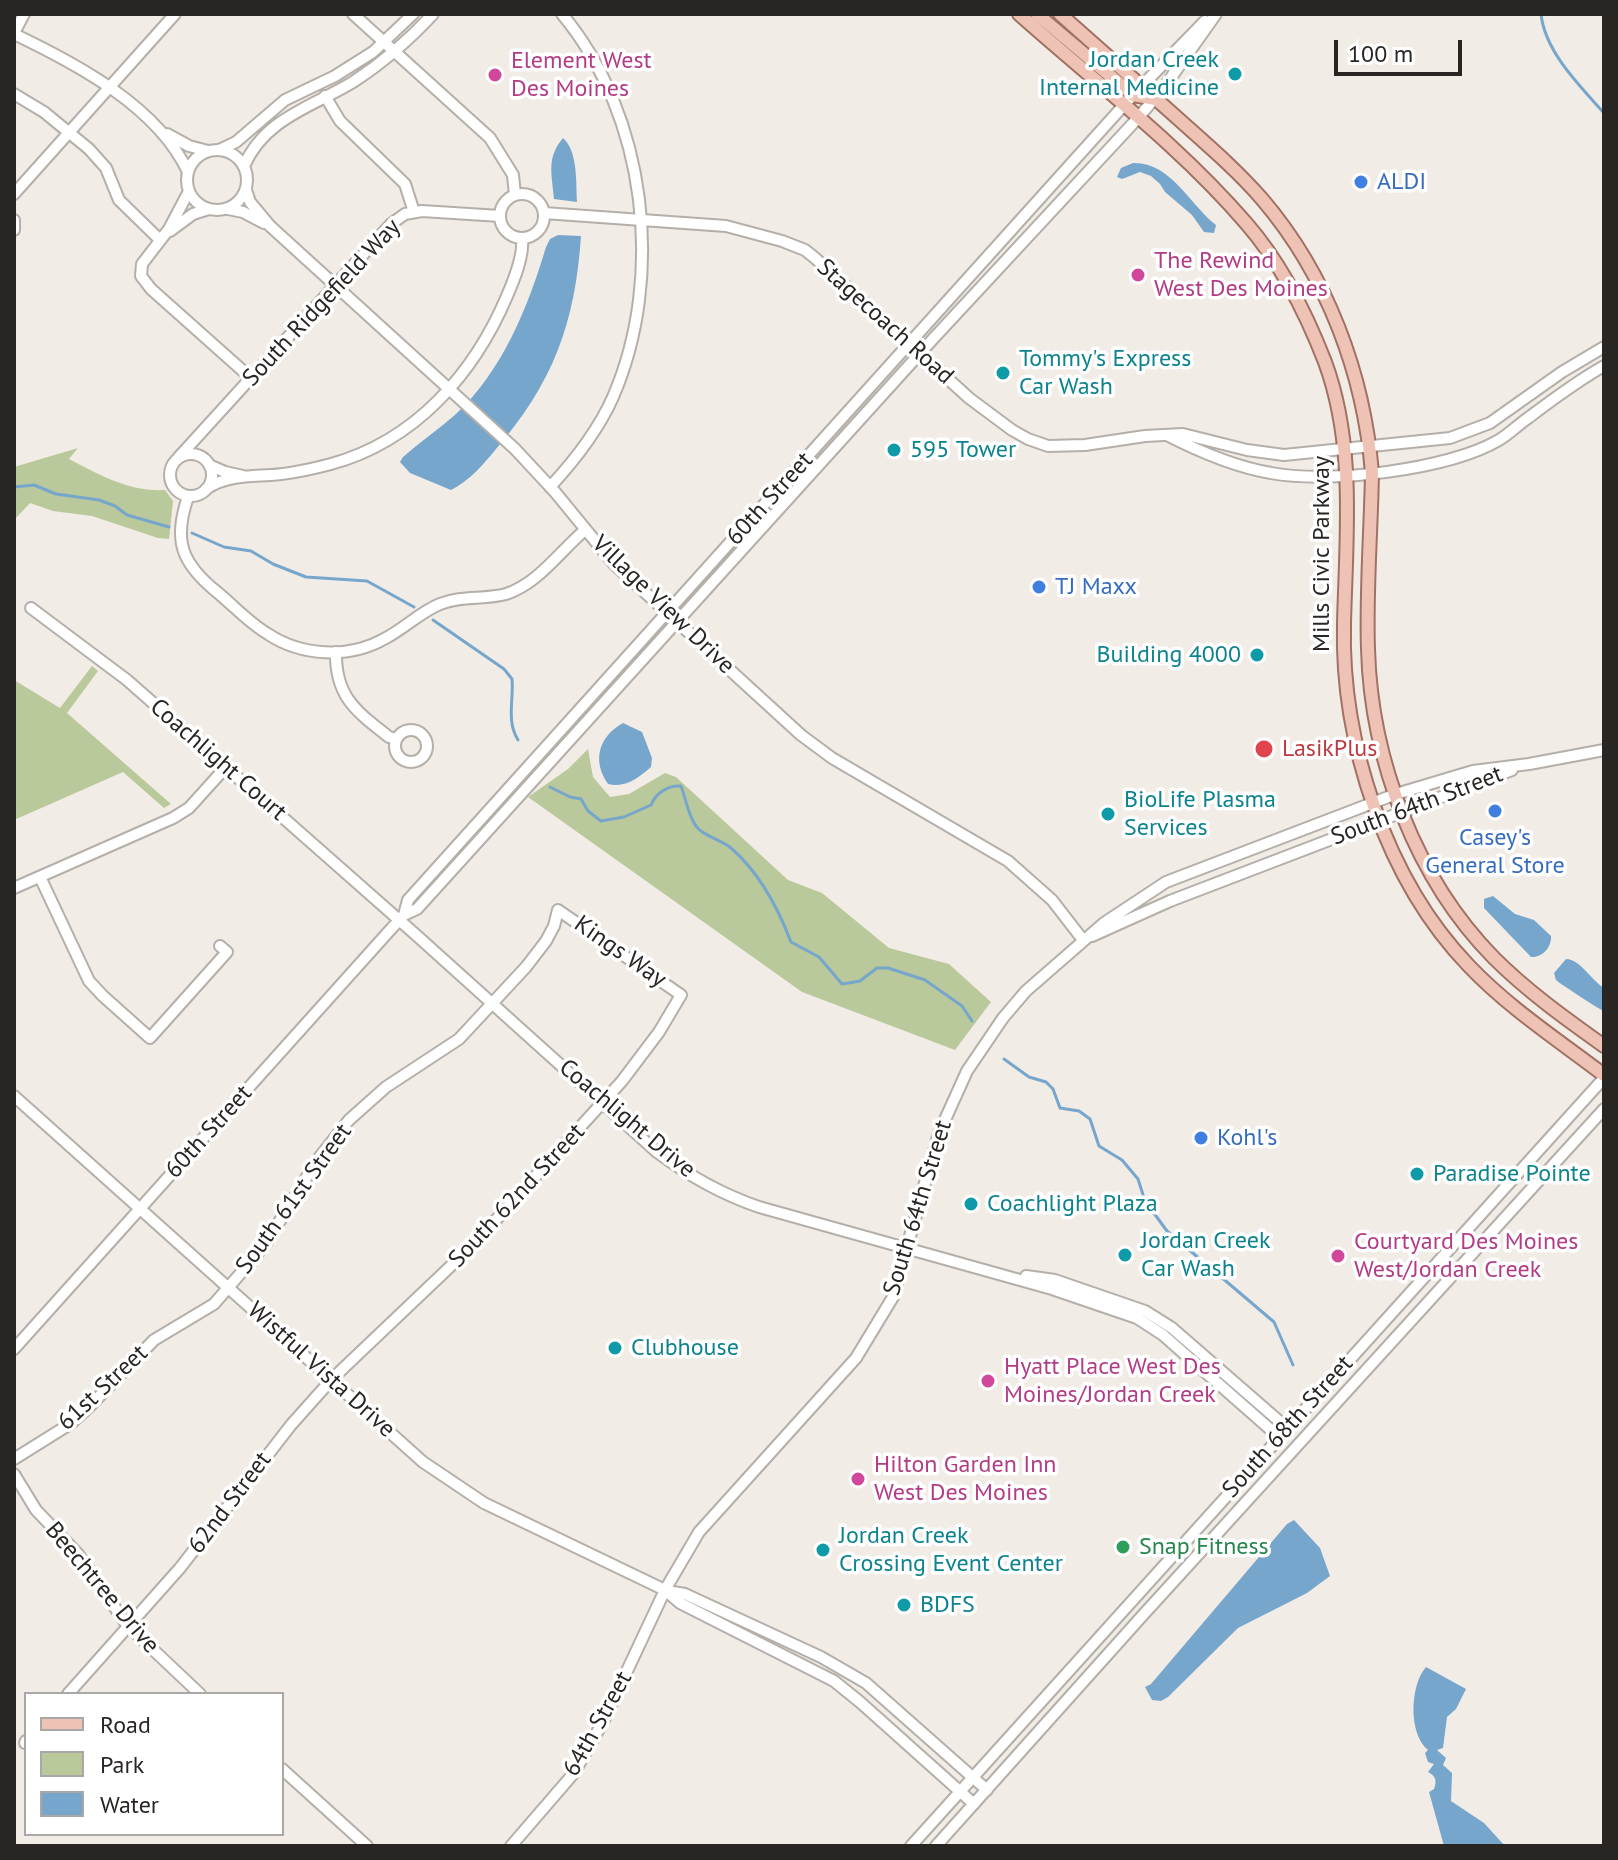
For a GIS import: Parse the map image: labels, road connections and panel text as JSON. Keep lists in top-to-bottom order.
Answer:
{
  "streets": {
    "main road": ["Mills Civic Parkway"],
    "street": [
      "South Ridgefield Way",
      "Stagecoach Road",
      "60th Street",
      "Village View Drive",
      "Coachlight Court",
      "South 64th Street",
      "Kings Way",
      "Coachlight Drive",
      "South 62nd Street",
      "South 61st Street",
      "Wistful Vista Drive",
      "61st Street",
      "South 68th Street",
      "62nd Street",
      "Beechtree Drive",
      "64th Street"
    ]
  },
  "crossings": [
    ["South Ridgefield Way", "Stagecoach Road"],
    ["South Ridgefield Way", "Village View Drive"],
    ["Stagecoach Road", "60th Street"],
    ["Stagecoach Road", "Mills Civic Parkway"],
    ["60th Street", "Mills Civic Parkway"],
    ["60th Street", "Village View Drive"],
    ["60th Street", "Coachlight Court"],
    ["60th Street", "Coachlight Drive"],
    ["60th Street", "Wistful Vista Drive"],
    ["Mills Civic Parkway", "South 64th Street"],
    ["Mills Civic Parkway", "South 68th Street"],
    ["Village View Drive", "South 64th Street"],
    ["Coachlight Court", "Coachlight Drive"],
    ["South 64th Street", "Coachlight Drive"],
    ["South 64th Street", "Wistful Vista Drive"],
    ["South 64th Street", "64th Street"],
    ["Kings Way", "South 62nd Street"],
    ["Kings Way", "South 61st Street"],
    ["Coachlight Drive", "South 62nd Street"],
    ["Coachlight Drive", "South 61st Street"],
    ["Coachlight Drive", "South 68th Street"],
    ["South 62nd Street", "Wistful Vista Drive"],
    ["South 62nd Street", "62nd Street"],
    ["South 61st Street", "Wistful Vista Drive"],
    ["South 61st Street", "61st Street"],
    ["Wistful Vista Drive", "61st Street"],
    ["Wistful Vista Drive", "South 68th Street"],
    ["Wistful Vista Drive", "62nd Street"],
    ["Wistful Vista Drive", "64th Street"],
    ["62nd Street", "Beechtree Drive"]
  ],
  "places": [
    "Jordan Creek Internal Medicine",
    "Element West Des Moines",
    "ALDI",
    "The Rewind West Des Moines",
    "Tommy's Express Car Wash",
    "595 Tower",
    "TJ Maxx",
    "Building 4000",
    "LasikPlus",
    "Casey's General Store",
    "BioLife Plasma Services",
    "Kohl's",
    "Paradise Pointe",
    "Coachlight Plaza",
    "Jordan Creek Car Wash",
    "Courtyard Des Moines West/Jordan Creek",
    "Clubhouse",
    "Hyatt Place West Des Moines/Jordan Creek",
    "Hilton Garden Inn West Des Moines",
    "Snap Fitness",
    "Jordan Creek Crossing Event Center",
    "BDFS"
  ],
  "legend": ["Road", "Park", "Water"],
  "scale_bar": "100 m"
}
